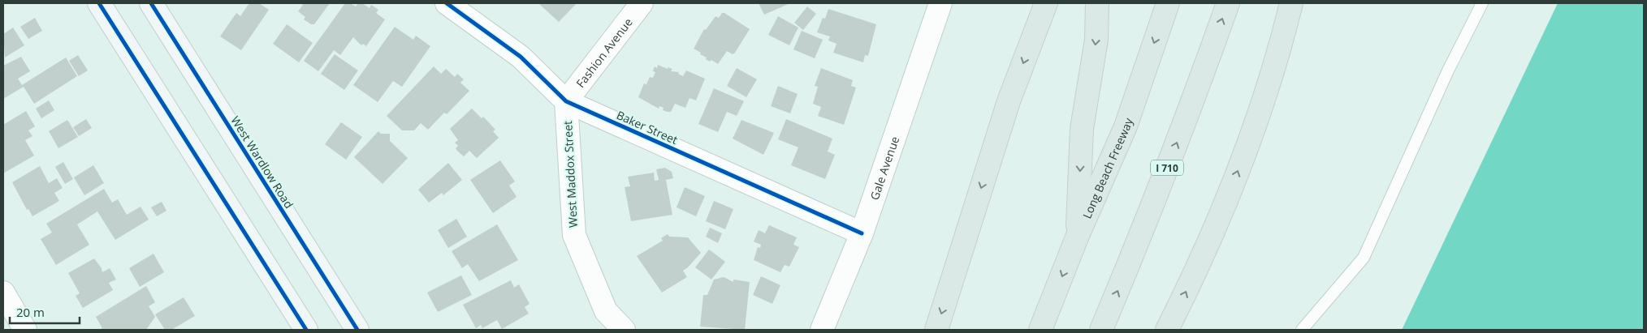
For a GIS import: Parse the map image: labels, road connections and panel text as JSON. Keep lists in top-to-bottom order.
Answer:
{
  "streets": {
    "highway": ["Long Beach Freeway", "I 710"],
    "main road": ["West Wardlow Road"],
    "street": [
      "Fashion Avenue",
      "Baker Street",
      "Gale Avenue",
      "West Maddox Street"
    ]
  },
  "crossings": [
    ["Fashion Avenue", "Baker Street"],
    ["Fashion Avenue", "West Maddox Street"],
    ["Baker Street", "Gale Avenue"],
    ["Baker Street", "West Maddox Street"]
  ],
  "scale_bar": "20 m"
}
